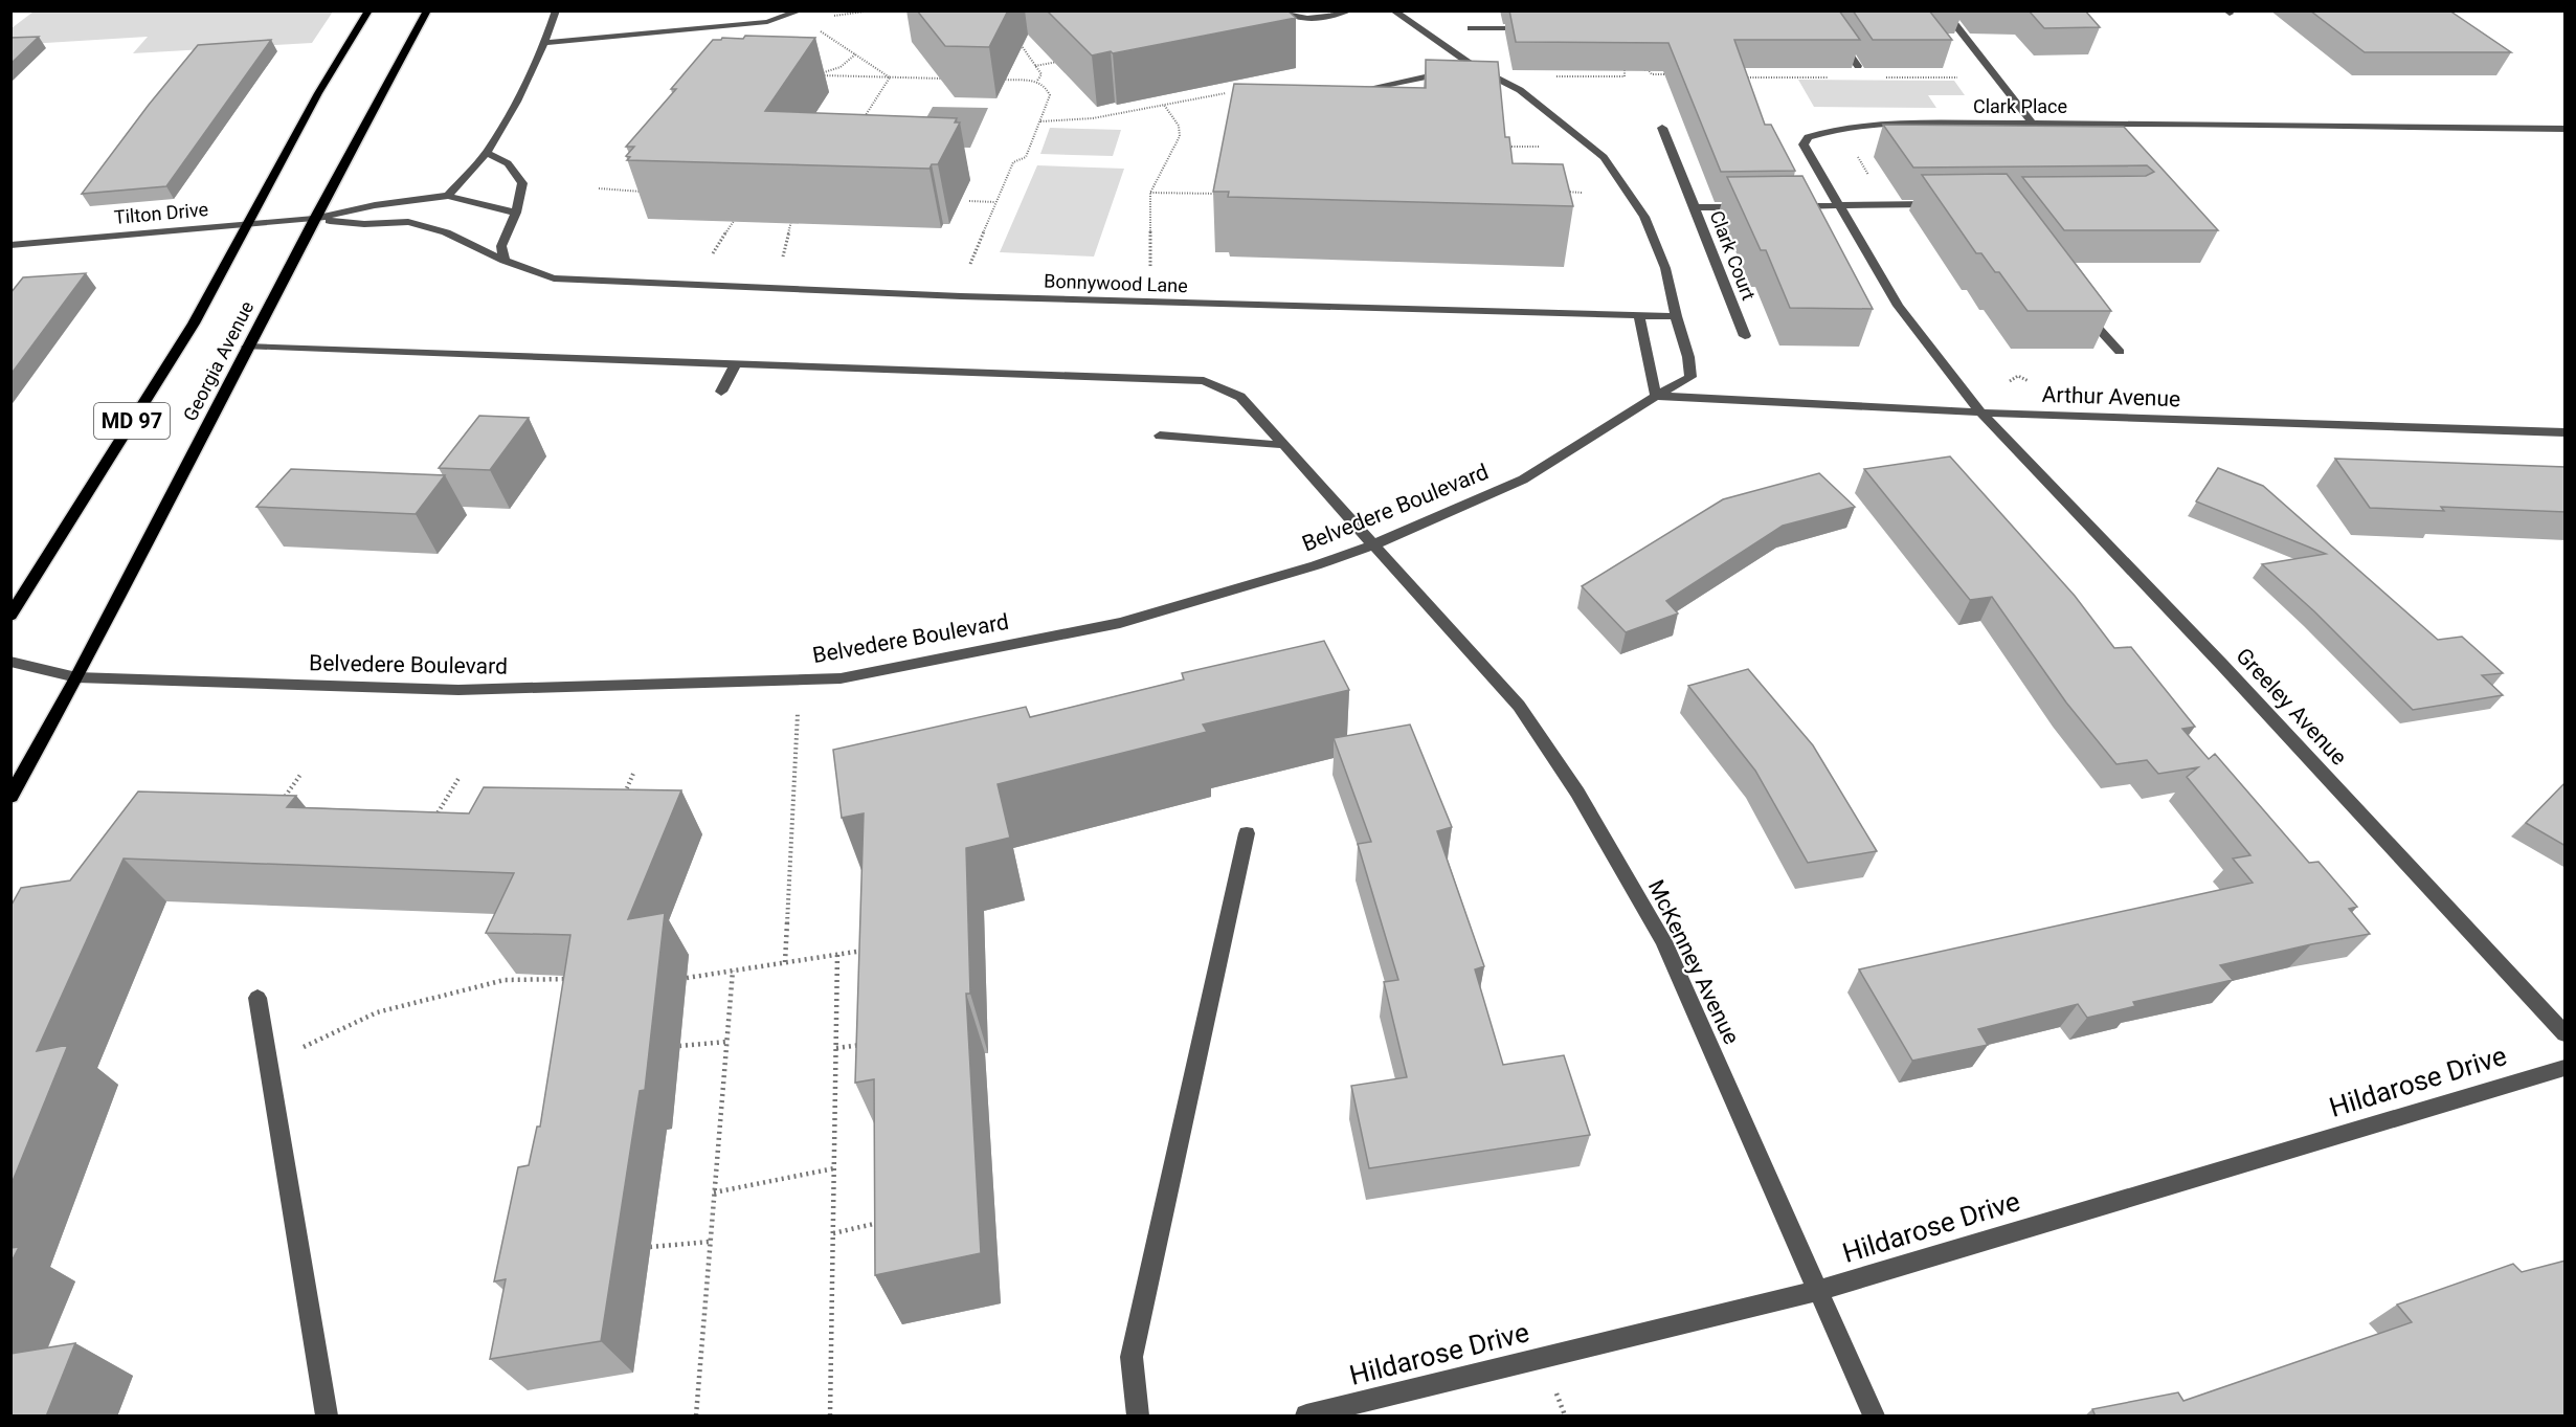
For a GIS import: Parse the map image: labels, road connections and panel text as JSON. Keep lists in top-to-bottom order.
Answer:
{
  "streets": {
    "main road": ["Georgia Avenue", "MD 97"],
    "street": [
      "Clark Place",
      "Tilton Drive",
      "Clark Court",
      "Bonnywood Lane",
      "Arthur Avenue",
      "Belvedere Boulevard",
      "Greeley Avenue",
      "McKenney Avenue",
      "Hildarose Drive"
    ]
  },
  "crossings": [
    ["Clark Place", "Arthur Avenue"],
    ["Clark Place", "Greeley Avenue"],
    ["Tilton Drive", "Bonnywood Lane"],
    ["Tilton Drive", "Georgia Avenue"],
    ["Bonnywood Lane", "Georgia Avenue"],
    ["Bonnywood Lane", "Belvedere Boulevard"],
    ["Georgia Avenue", "Belvedere Boulevard"],
    ["Georgia Avenue", "McKenney Avenue"],
    ["Arthur Avenue", "Belvedere Boulevard"],
    ["Arthur Avenue", "Greeley Avenue"],
    ["Belvedere Boulevard", "McKenney Avenue"],
    ["McKenney Avenue", "Hildarose Drive"]
  ]
}
